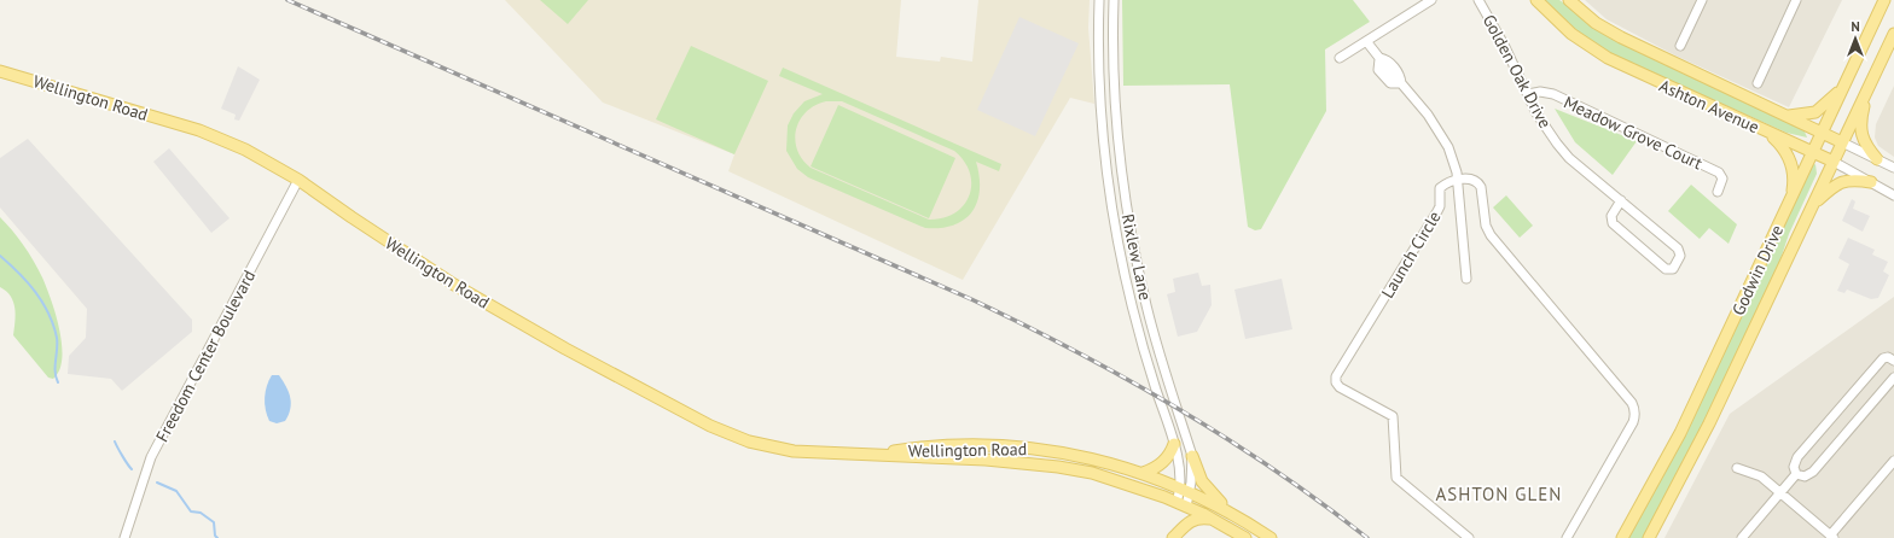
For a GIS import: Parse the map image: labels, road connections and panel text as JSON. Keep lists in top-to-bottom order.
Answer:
{
  "streets": {
    "main road": ["Wellington Road", "Ashton Avenue", "Godwin Drive"],
    "street": [
      "Golden Oak Drive",
      "Meadow Grove Court",
      "Launch Circle",
      "Rixlew Lane",
      "Freedom Center Boulevard"
    ]
  },
  "crossings": [
    ["Golden Oak Drive", "Meadow Grove Court"],
    ["Wellington Road", "Rixlew Lane"],
    ["Wellington Road", "Freedom Center Boulevard"],
    ["Ashton Avenue", "Godwin Drive"]
  ],
  "districts": ["ASHTON GLEN"],
  "north": "top"
}
